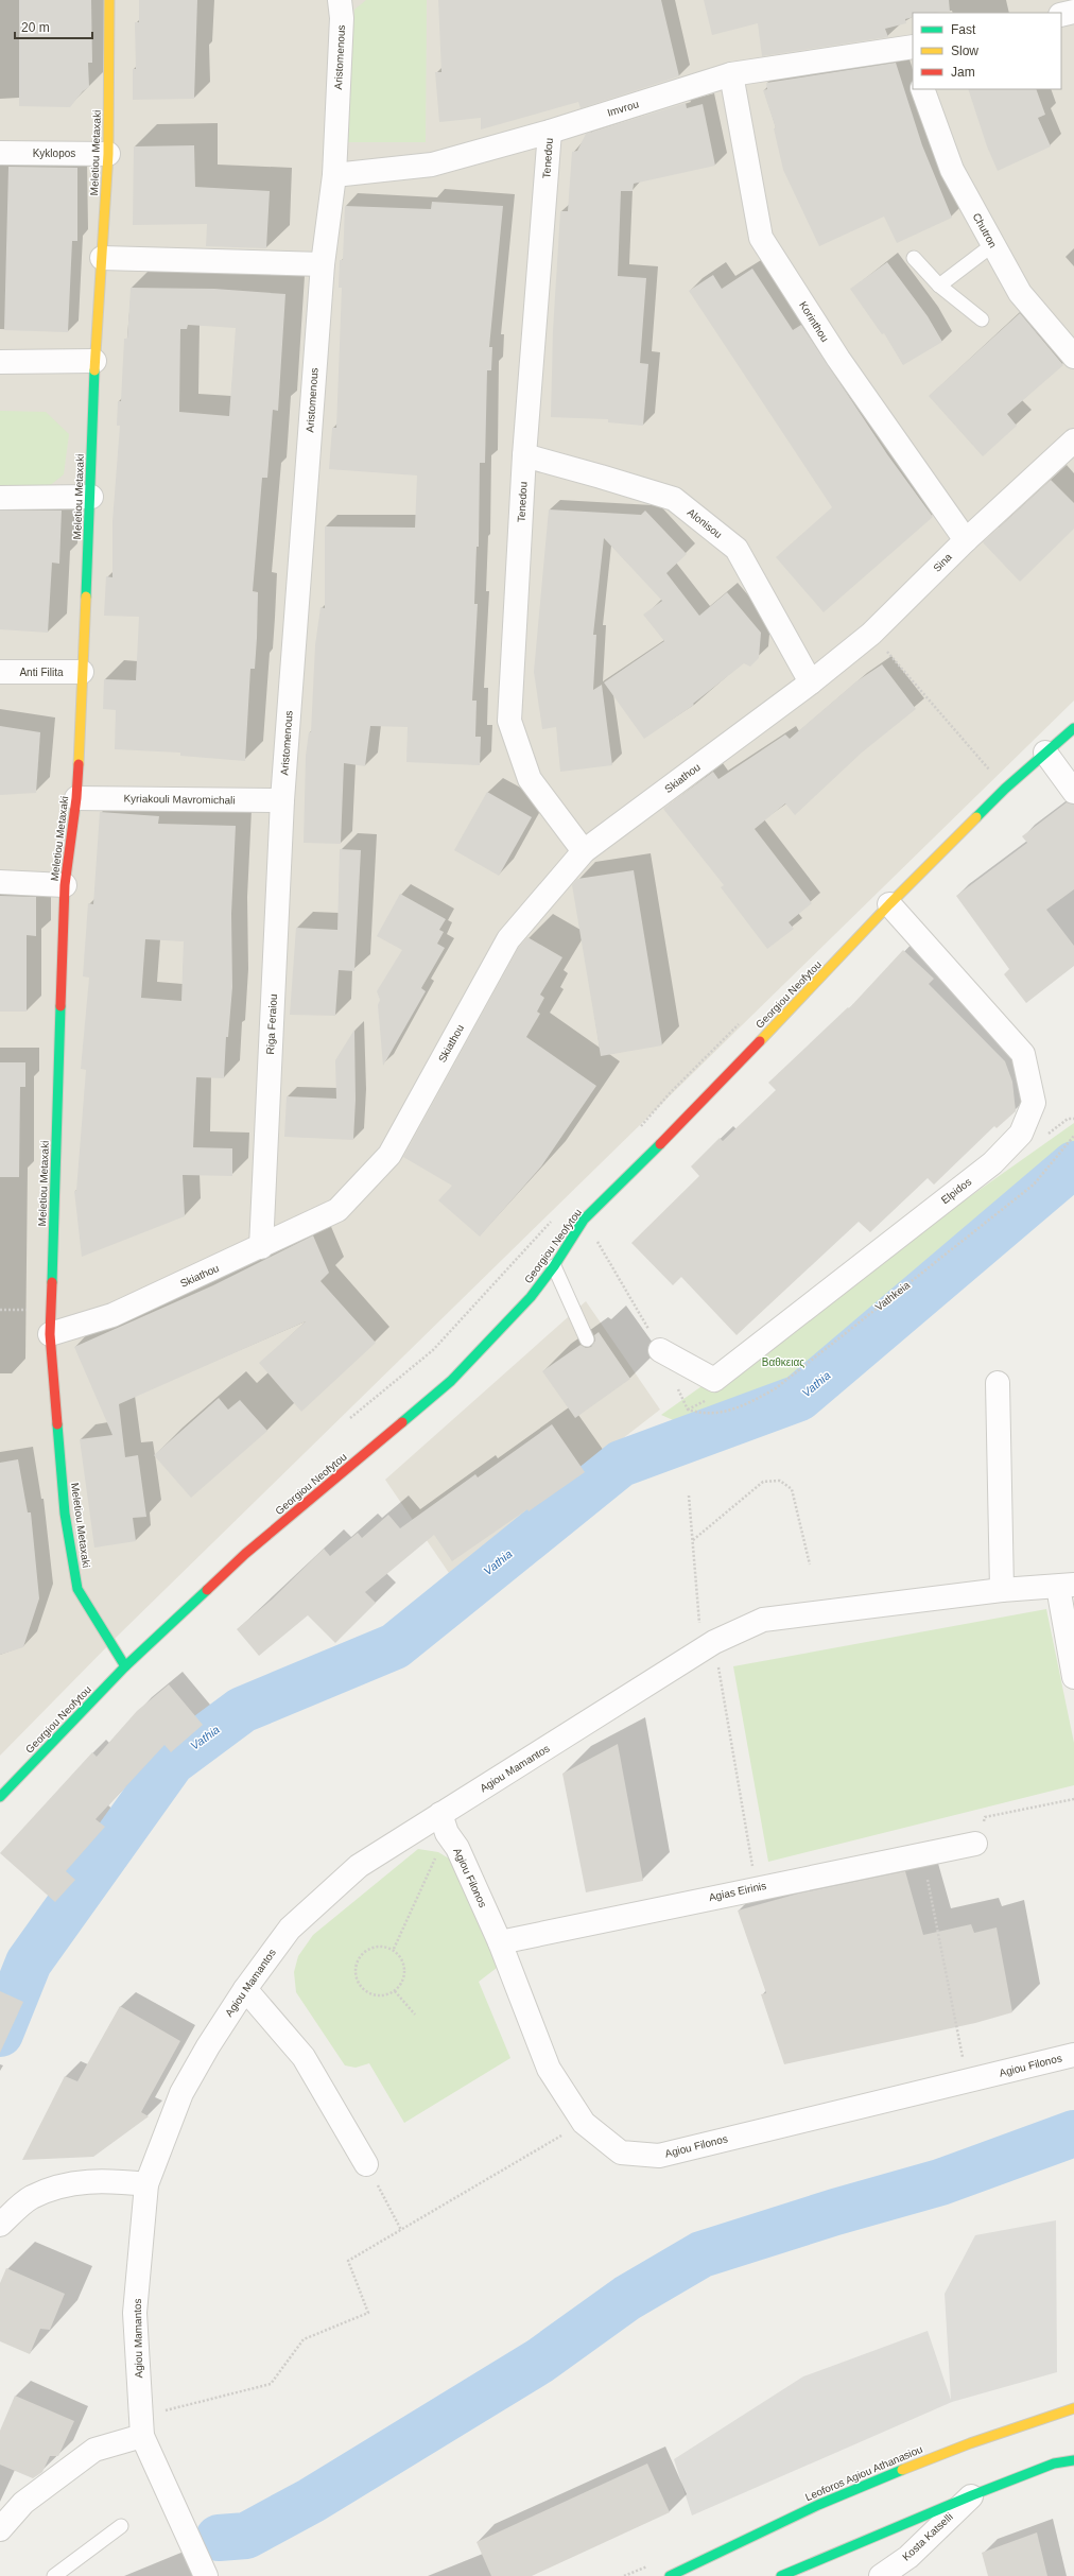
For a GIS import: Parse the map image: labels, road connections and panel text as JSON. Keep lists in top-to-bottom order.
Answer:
{
  "streets": {
    "street": [
      "Aristomenous",
      "Imvrou",
      "Kyklopos",
      "Meletiou Metaxaki",
      "Tenedou",
      "Chutron",
      "Korinthou",
      "Alonisou",
      "Sina",
      "Anti Filita",
      "Skiathou",
      "Kyriakouli Mavromichali",
      "Georgiou Neofytou",
      "Riga Feraiou",
      "Elpidos",
      "Agiou Mamantos",
      "Agiou Filonos",
      "Agias Eirinis",
      "Leoforos Agiou Athanasiou",
      "Kosta Katselli"
    ],
    "path": ["Vathkeia"]
  },
  "crossings": [
    ["Aristomenous", "Imvrou"],
    ["Aristomenous", "Kyriakouli Mavromichali"],
    ["Aristomenous", "Riga Feraiou"],
    ["Imvrou", "Tenedou"],
    ["Imvrou", "Korinthou"],
    ["Kyklopos", "Meletiou Metaxaki"],
    ["Meletiou Metaxaki", "Anti Filita"],
    ["Meletiou Metaxaki", "Skiathou"],
    ["Meletiou Metaxaki", "Kyriakouli Mavromichali"],
    ["Meletiou Metaxaki", "Georgiou Neofytou"],
    ["Tenedou", "Alonisou"],
    ["Tenedou", "Skiathou"],
    ["Korinthou", "Sina"],
    ["Alonisou", "Sina"],
    ["Alonisou", "Skiathou"],
    ["Sina", "Skiathou"],
    ["Skiathou", "Riga Feraiou"],
    ["Kyriakouli Mavromichali", "Riga Feraiou"],
    ["Georgiou Neofytou", "Elpidos"],
    ["Agiou Mamantos", "Agiou Filonos"],
    ["Agiou Filonos", "Agias Eirinis"]
  ],
  "water": ["Vathia"],
  "parks": ["Βαθκειας"],
  "legend": ["Fast", "Slow", "Jam"],
  "scale_bar": "20 m"
}
